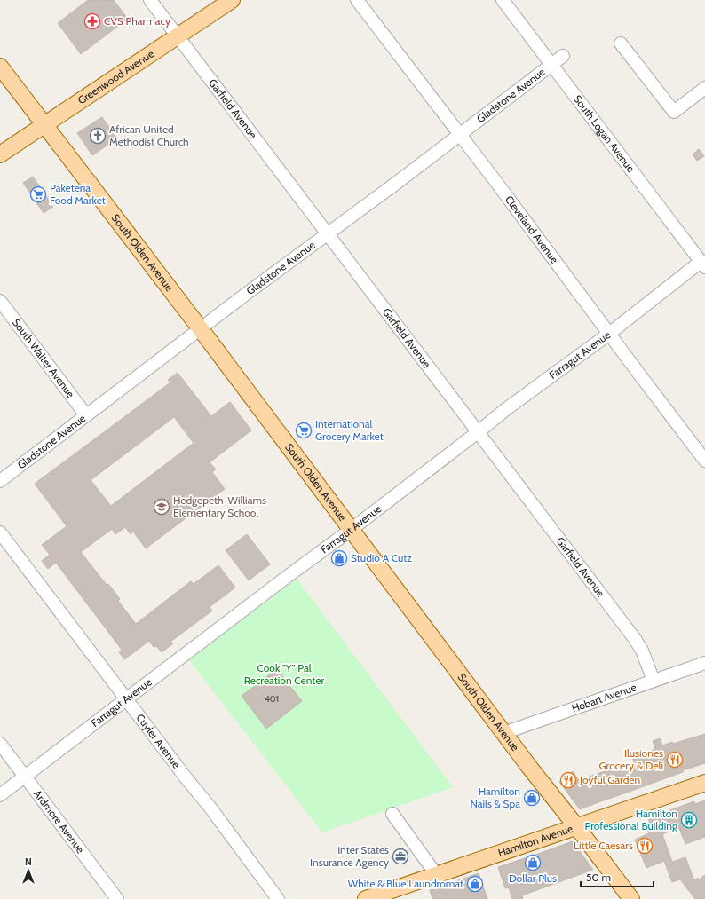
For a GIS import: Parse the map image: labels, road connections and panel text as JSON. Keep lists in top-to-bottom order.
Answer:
{
  "streets": {
    "main road": ["Greenwood Avenue", "South Olden Avenue", "Hamilton Avenue"],
    "street": [
      "Gladstone Avenue",
      "Garfield Avenue",
      "South Logan Avenue",
      "Cleveland Avenue",
      "Farragut Avenue",
      "South Walter Avenue",
      "Hobart Avenue",
      "Cuyler Avenue",
      "Ardmore Avenue"
    ]
  },
  "crossings": [
    ["Greenwood Avenue", "Garfield Avenue"],
    ["Greenwood Avenue", "South Olden Avenue"],
    ["Gladstone Avenue", "Garfield Avenue"],
    ["Gladstone Avenue", "South Logan Avenue"],
    ["Gladstone Avenue", "Cleveland Avenue"],
    ["Gladstone Avenue", "South Olden Avenue"],
    ["Gladstone Avenue", "South Walter Avenue"],
    ["Garfield Avenue", "Farragut Avenue"],
    ["Garfield Avenue", "Hobart Avenue"],
    ["South Logan Avenue", "Farragut Avenue"],
    ["Cleveland Avenue", "Farragut Avenue"],
    ["South Olden Avenue", "Farragut Avenue"],
    ["South Olden Avenue", "Hobart Avenue"],
    ["South Olden Avenue", "Hamilton Avenue"],
    ["Farragut Avenue", "Cuyler Avenue"],
    ["Farragut Avenue", "Ardmore Avenue"]
  ],
  "parks": ["Cook \"Y\" Pal Recreation Center"],
  "places": {
    "pharmacy": ["CVS Pharmacy"],
    "church": ["African United Methodist Church"],
    "supermarket": ["Paketeria Food Market", "International Grocery Market"],
    "school or university": ["Hedgepeth-Williams Elementary School"],
    "shop": [
      "Studio A Cutz",
      "Hamilton Nails & Spa",
      "Dollar Plus",
      "White & Blue Laundromat"
    ],
    "restaurant": ["Ilusiones Grocery & Deli", "Joyful Garden", "Little Caesars"],
    "building": ["Hamilton Professional Building"],
    "office": ["Inter States Insurance Agency"]
  },
  "house_numbers": ["401"],
  "scale_bar": "50 m",
  "north": "top"
}
